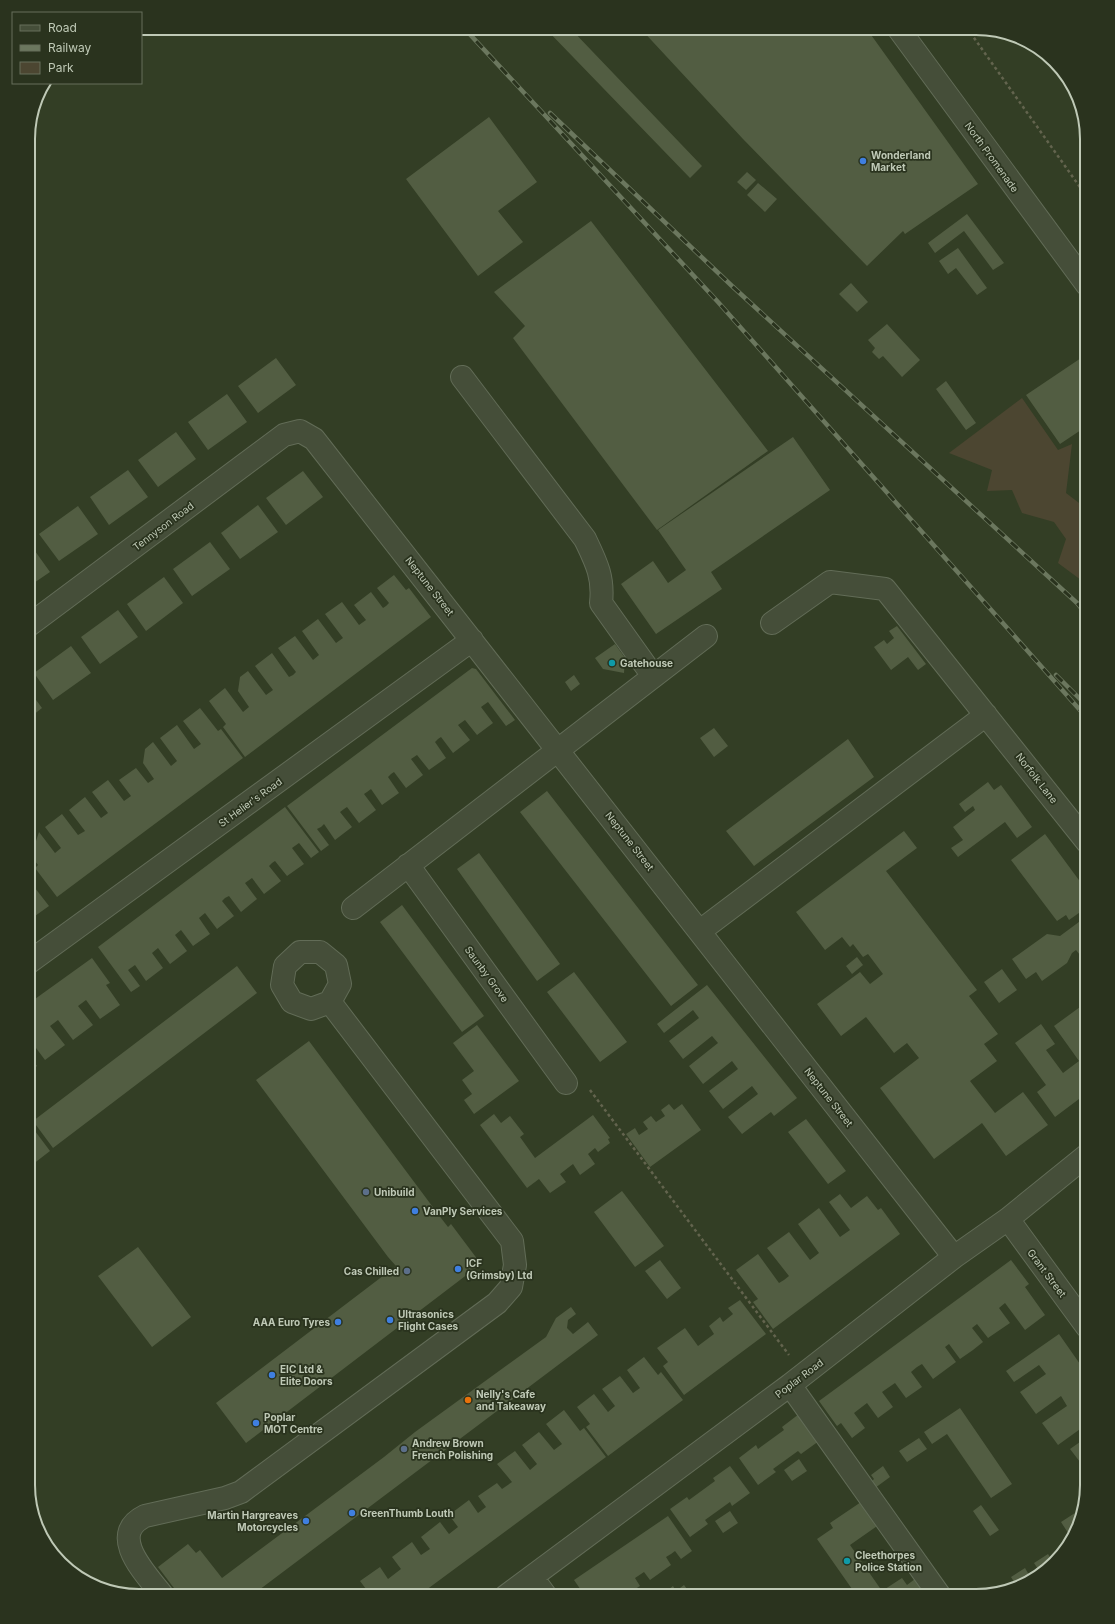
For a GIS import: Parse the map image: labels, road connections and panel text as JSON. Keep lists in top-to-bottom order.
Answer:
{
  "streets": {
    "street": [
      "North Promenade",
      "Tennyson Road",
      "Neptune Street",
      "Norfolk Lane",
      "St Helier's Road",
      "Saunby Grove",
      "Grant Street",
      "Poplar Road"
    ]
  },
  "crossings": [
    ["Tennyson Road", "Neptune Street"],
    ["Neptune Street", "St Helier's Road"],
    ["Neptune Street", "Poplar Road"],
    ["Grant Street", "Poplar Road"]
  ],
  "places": [
    "Wonderland Market",
    "Gatehouse",
    "Unibuild",
    "VanPly Services",
    "ICF (Grimsby) Ltd",
    "Cas Chilled",
    "Ultrasonics Flight Cases",
    "AAA Euro Tyres",
    "EIC Ltd & Elite Doors",
    "Nelly's Cafe and Takeaway",
    "Poplar MOT Centre",
    "Andrew Brown French Polishing",
    "GreenThumb Louth",
    "Martin Hargreaves Motorcycles",
    "Cleethorpes Police Station"
  ],
  "legend": ["Road", "Railway", "Park"]
}
